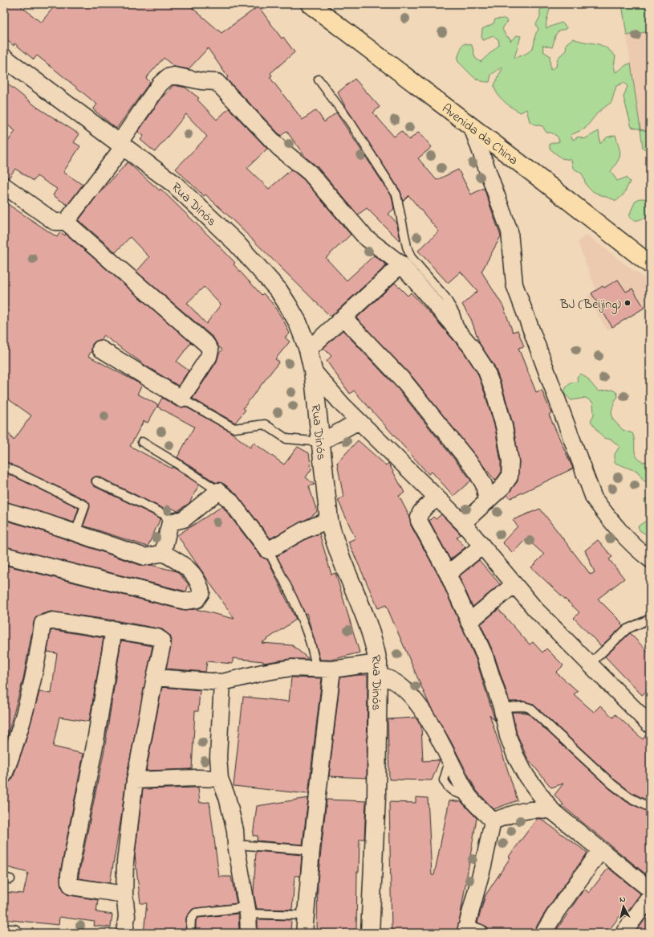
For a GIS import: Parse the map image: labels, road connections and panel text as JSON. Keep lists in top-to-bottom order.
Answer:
{
  "streets": {
    "main road": ["Avenida da China"],
    "street": ["Rua Dinós"]
  },
  "places": ["BJ (Beijing)"],
  "north": "top"
}
